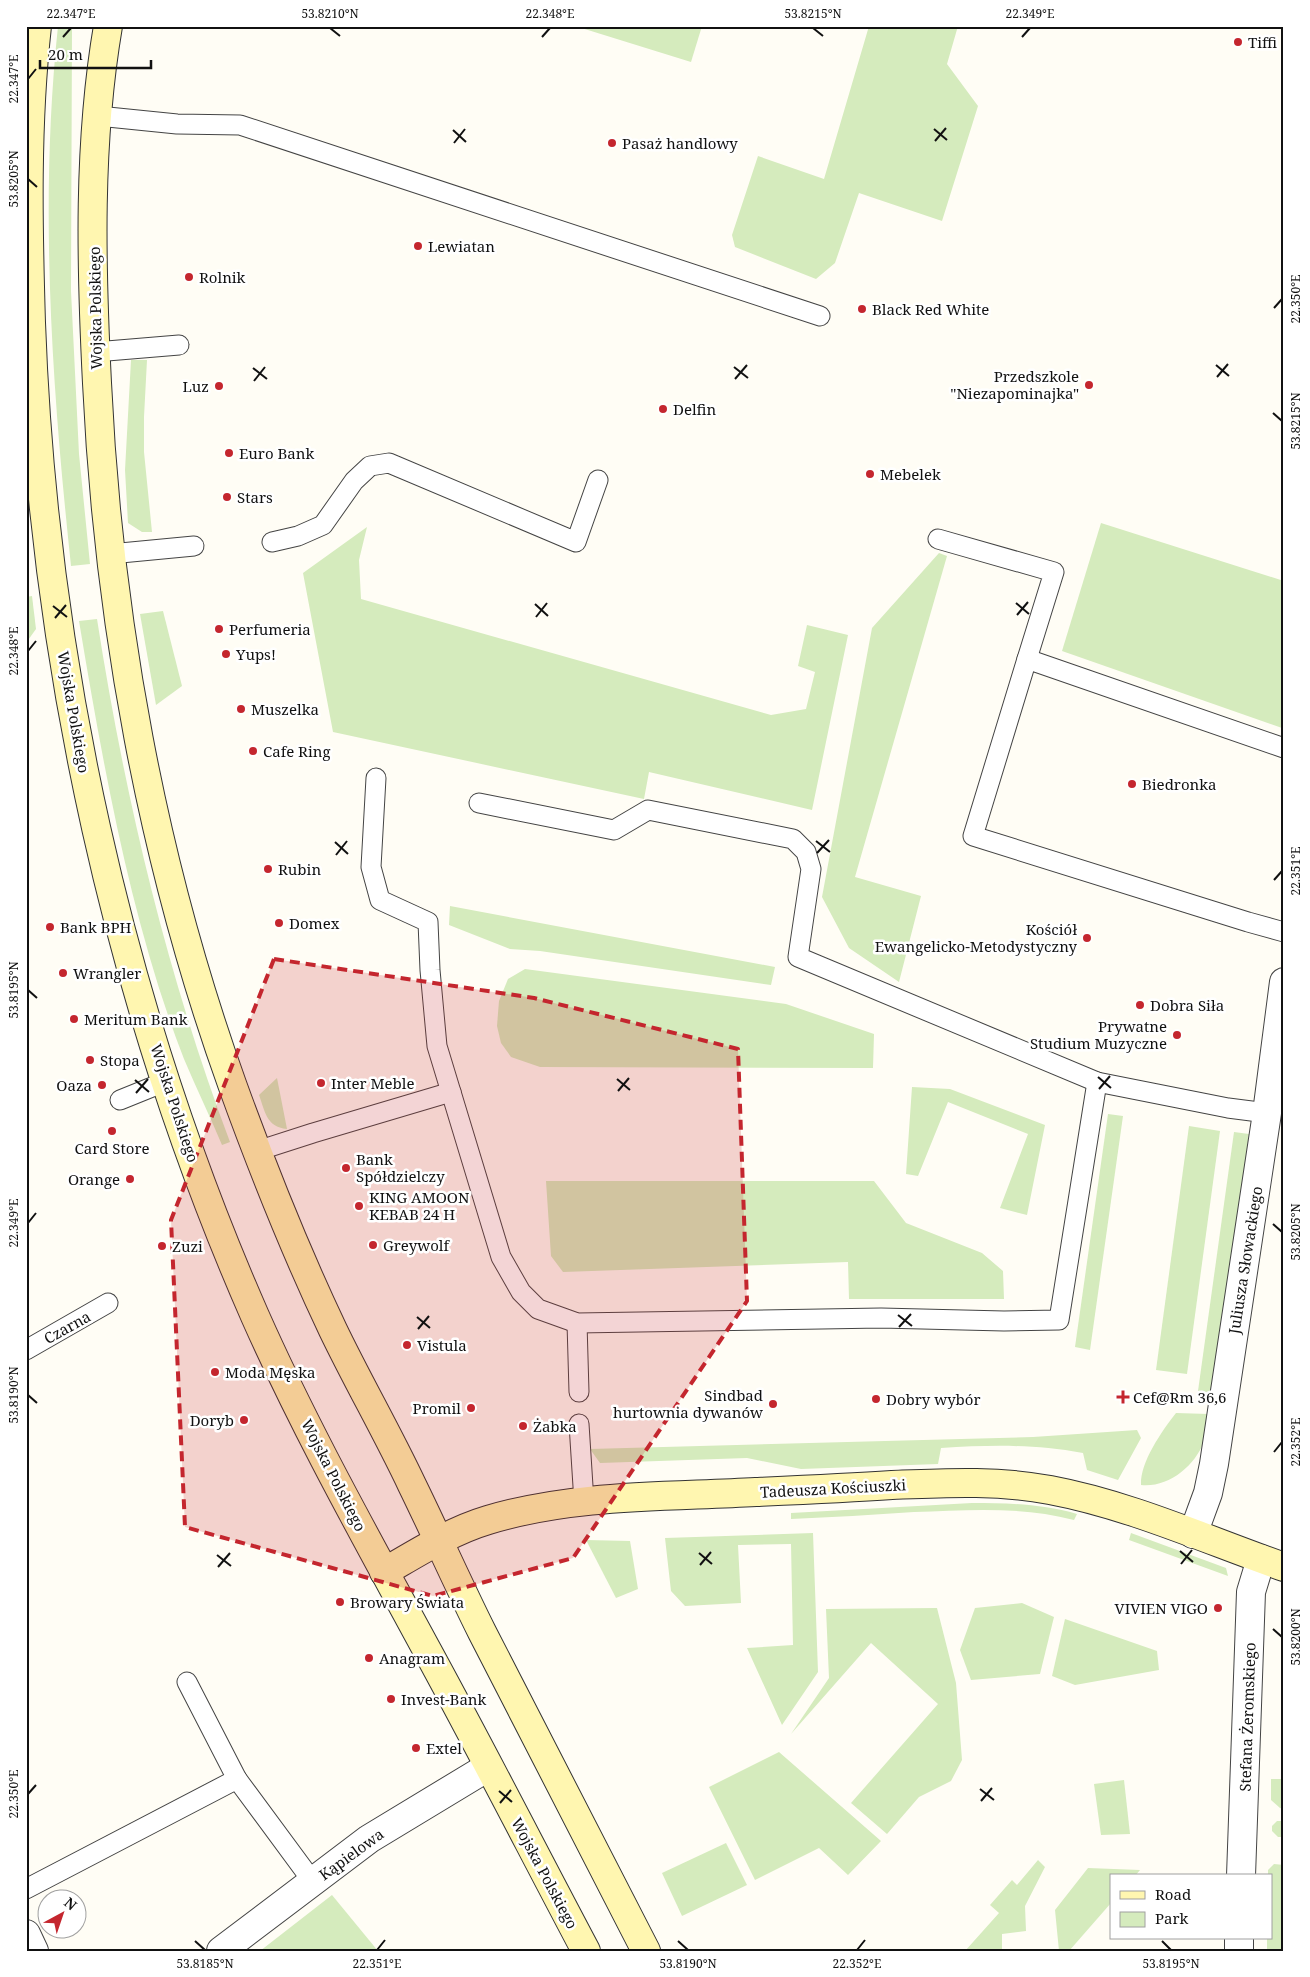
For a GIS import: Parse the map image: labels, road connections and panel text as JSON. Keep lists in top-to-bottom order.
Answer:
{
  "streets": {
    "street": [
      "Wojska Polskiego",
      "Juliusza Słowackiego",
      "Tadeusza Kościuszki",
      "Stefana Żeromskiego",
      "Kąpielowa"
    ],
    "lane": ["Czarna"]
  },
  "crossings": [
    ["Wojska Polskiego", "Tadeusza Kościuszki"],
    ["Wojska Polskiego", "Kąpielowa"],
    ["Juliusza Słowackiego", "Tadeusza Kościuszki"],
    ["Tadeusza Kościuszki", "Stefana Żeromskiego"]
  ],
  "places": {
    "other": [
      "Tiffi",
      "Pasaż handlowy",
      "Lewiatan",
      "Rolnik",
      "Black Red White",
      "Przedszkole \"Niezapominajka\"",
      "Luz",
      "Delfin",
      "Euro Bank",
      "Mebelek",
      "Stars",
      "Perfumeria",
      "Yups!",
      "Muszelka",
      "Cafe Ring",
      "Biedronka",
      "Rubin",
      "Domex",
      "Bank BPH",
      "Kościół Ewangelicko-Metodystyczny",
      "Wrangler",
      "Dobra Siła",
      "Meritum Bank",
      "Prywatne Studium Muzyczne",
      "Stopa",
      "Inter Meble",
      "Oaza",
      "Card Store",
      "Bank Spółdzielczy",
      "Orange",
      "KING AMOON KEBAB 24 H",
      "Greywolf",
      "Zuzi",
      "Vistula",
      "Moda Męska",
      "Dobry wybór",
      "Sindbad hurtownia dywanów",
      "Promil",
      "Doryb",
      "Żabka",
      "Browary Świata",
      "VIVIEN VIGO",
      "Anagram",
      "Invest-Bank",
      "Extel"
    ],
    "health": ["Cef@Rm 36,6"]
  },
  "legend": ["Road", "Park"],
  "scale_bar": "20 m",
  "north": "top right",
  "coordinates": [
    "22.347°E",
    "53.8210°N",
    "22.348°E",
    "53.8215°N",
    "22.349°E",
    "53.8205°N",
    "22.350°E",
    "22.351°E",
    "53.8195°N",
    "53.8190°N",
    "22.352°E",
    "53.8200°N",
    "53.8185°N"
  ]
}
